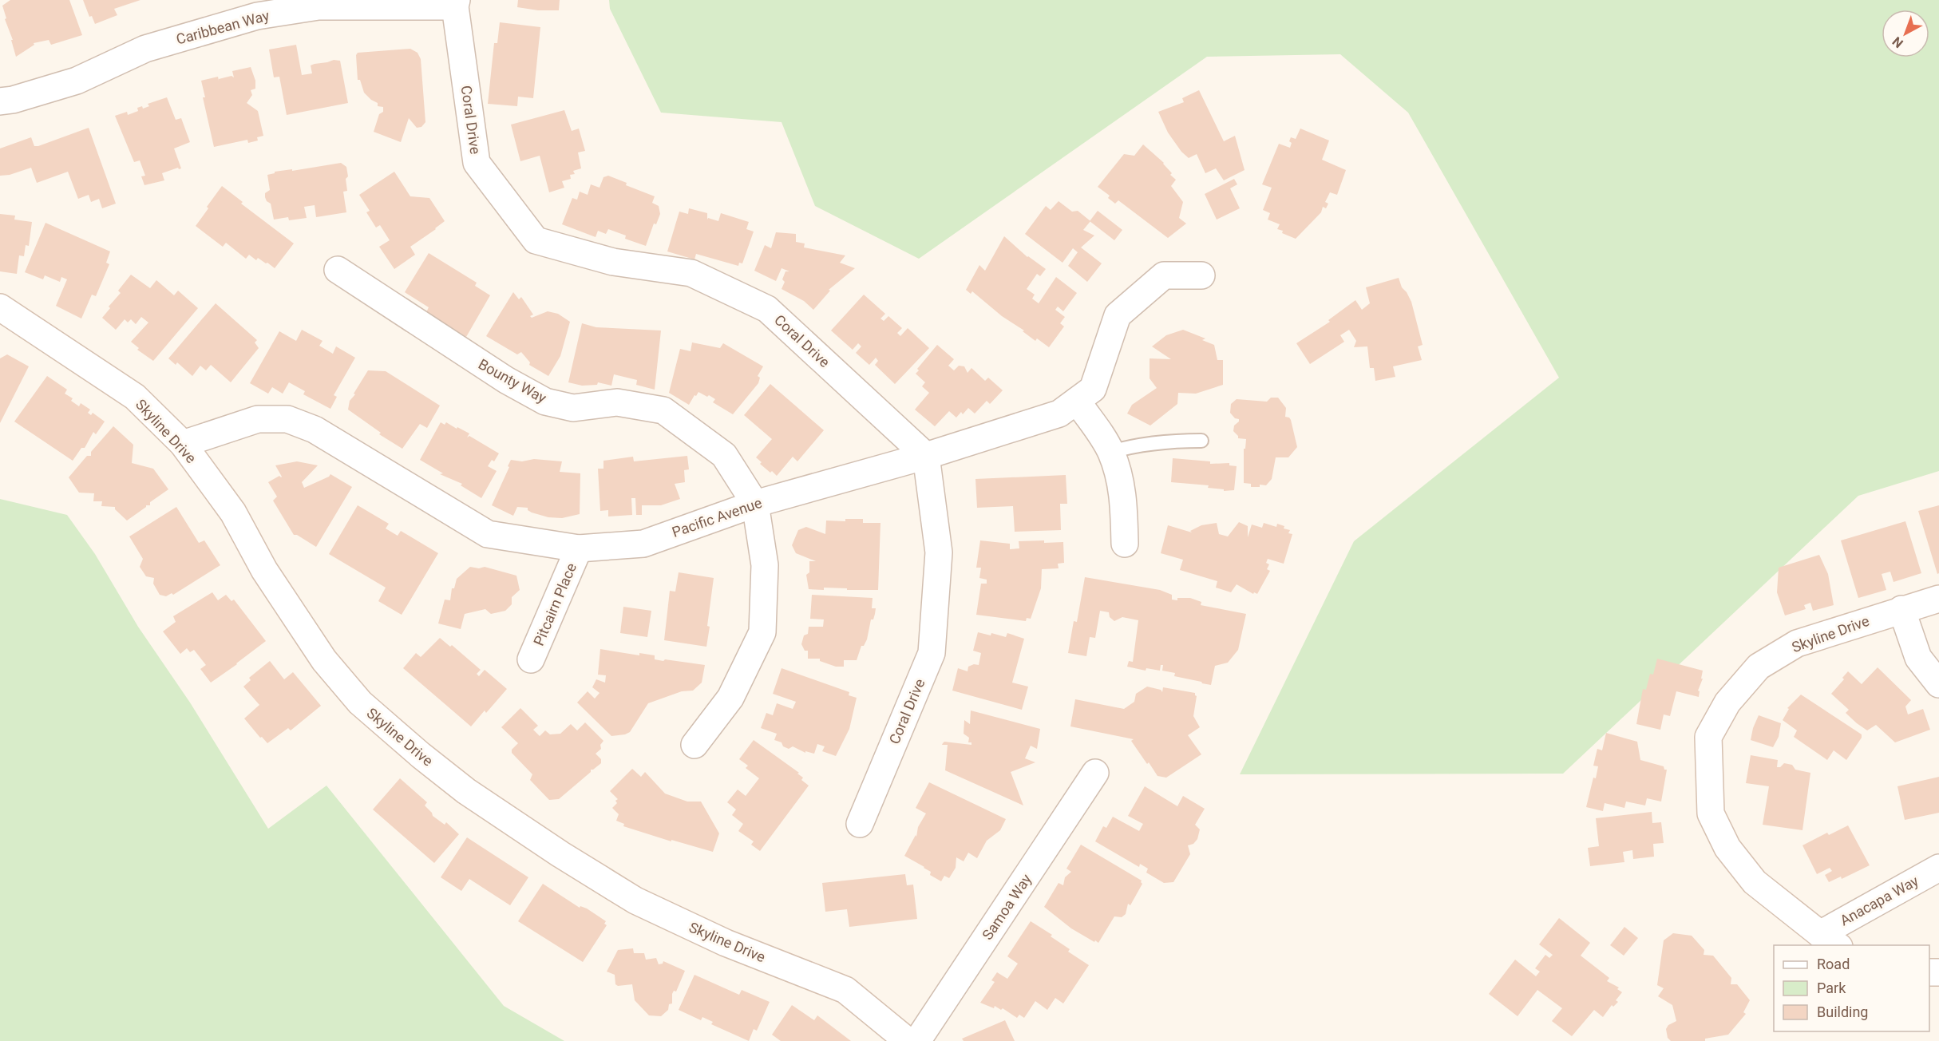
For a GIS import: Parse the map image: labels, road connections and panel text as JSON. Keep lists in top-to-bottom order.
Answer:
{
  "streets": {
    "street": [
      "Caribbean Way",
      "Coral Drive",
      "Bounty Way",
      "Skyline Drive",
      "Pacific Avenue",
      "Pitcairn Place",
      "Anacapa Way",
      "Samoa Way"
    ]
  },
  "crossings": [
    ["Caribbean Way", "Coral Drive"],
    ["Coral Drive", "Pacific Avenue"],
    ["Bounty Way", "Pacific Avenue"],
    ["Skyline Drive", "Pacific Avenue"],
    ["Skyline Drive", "Anacapa Way"],
    ["Pacific Avenue", "Pitcairn Place"]
  ],
  "legend": ["Road", "Park", "Building"],
  "north": "bottom left"
}
